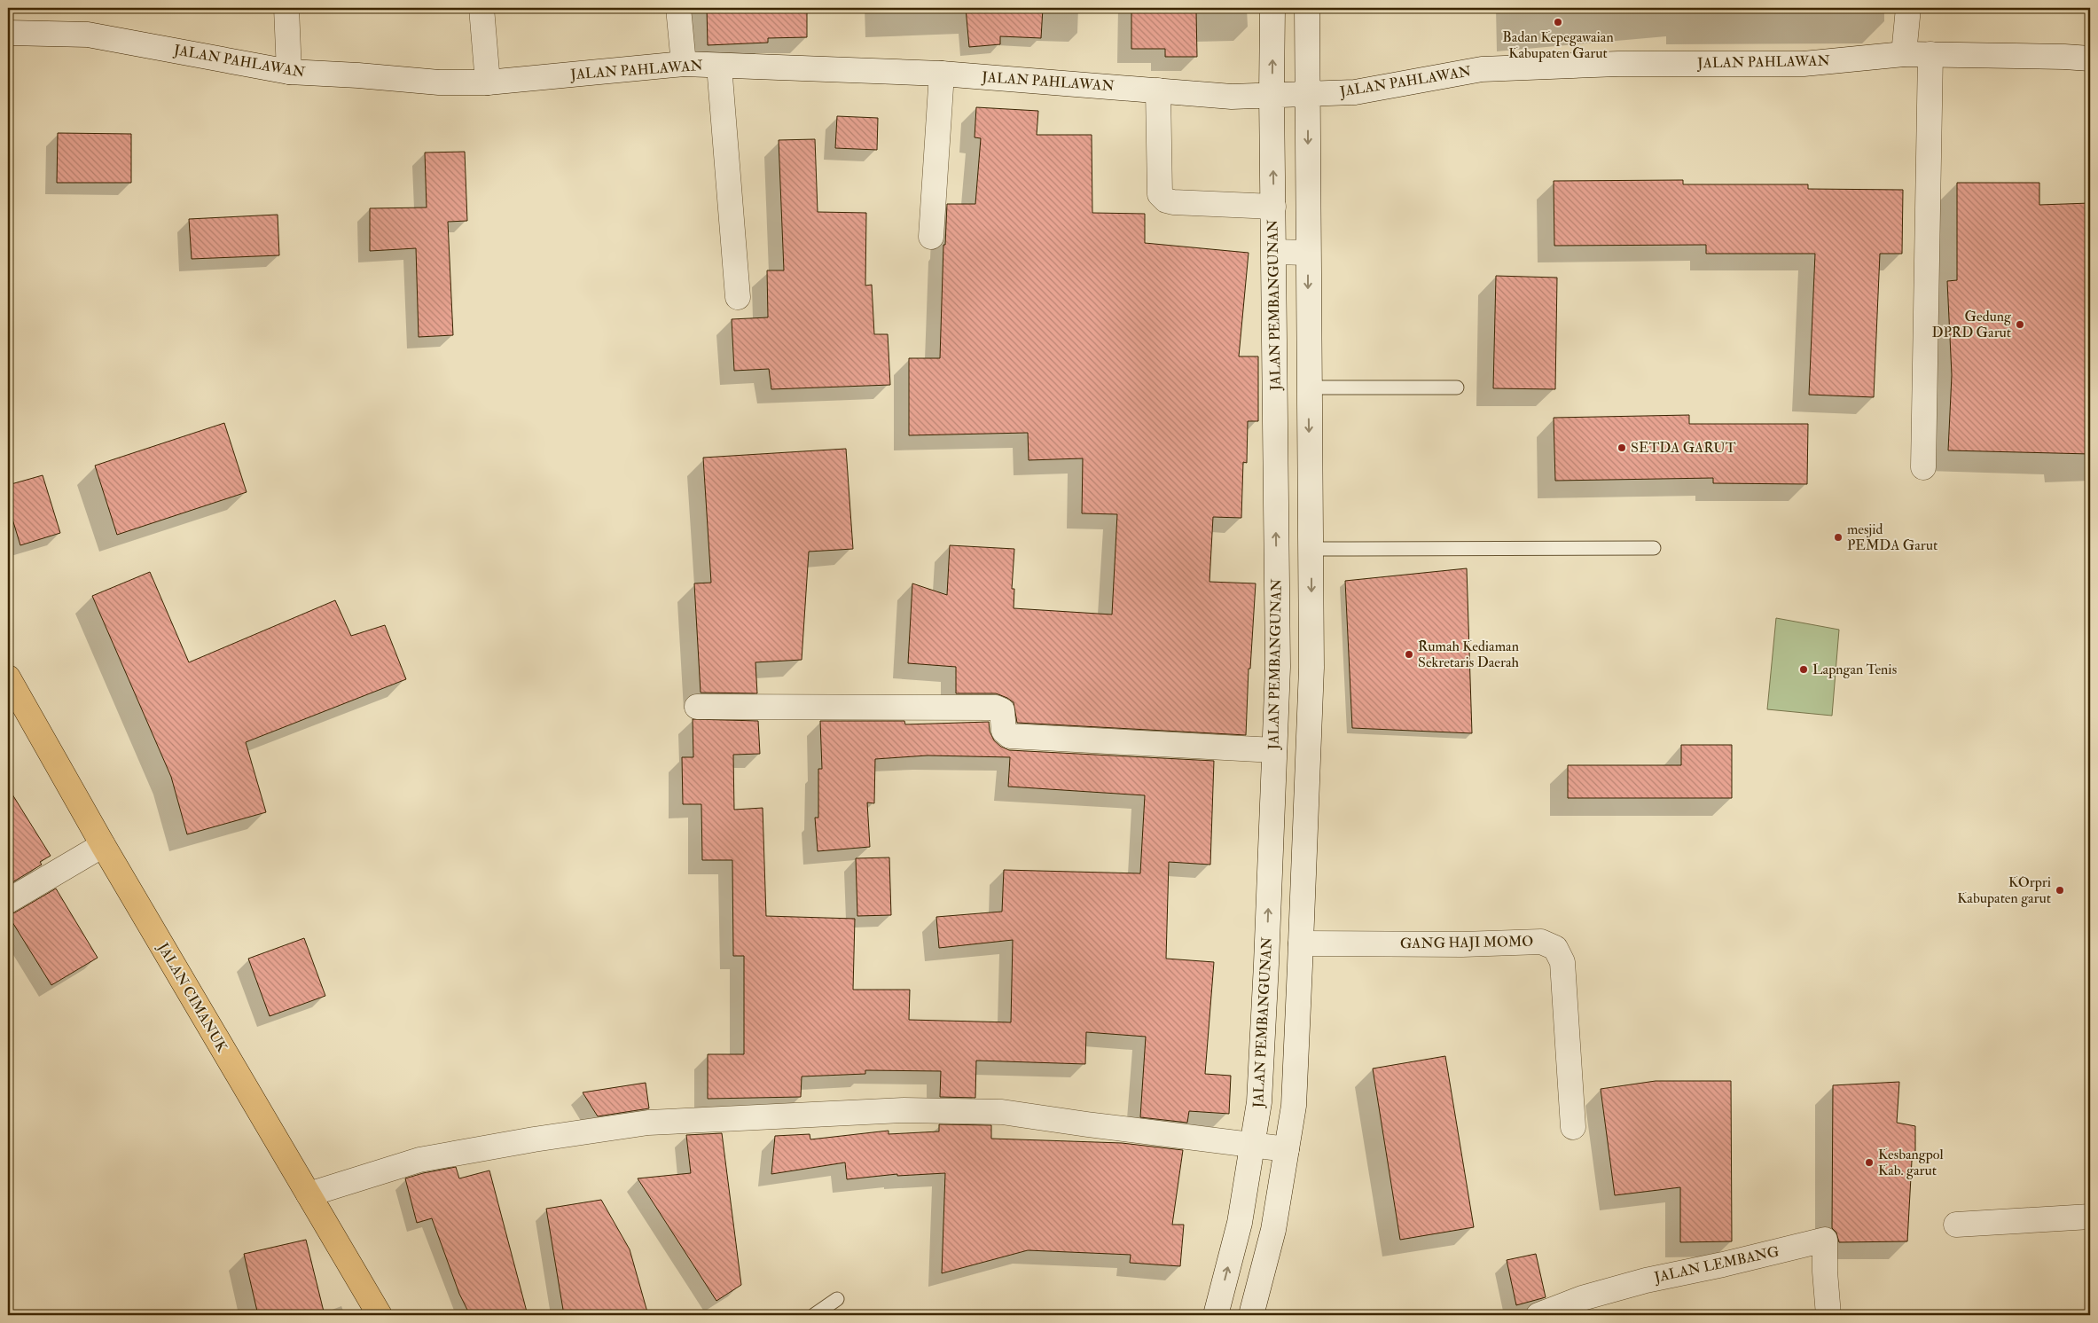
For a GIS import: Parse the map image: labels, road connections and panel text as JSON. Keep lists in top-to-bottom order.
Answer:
{
  "streets": {
    "main road": [
      "JALAN PAHLAWAN",
      "JALAN PEMBANGUNAN",
      "GANG HAJI MOMO",
      "JALAN CIMANUK",
      "JALAN LEMBANG"
    ]
  },
  "crossings": [
    ["JALAN PAHLAWAN", "JALAN PEMBANGUNAN"]
  ],
  "places": [
    "Badan Kepegawaian Kabupaten Garut",
    "Gedung DPRD Garut",
    "SETDA GARUT",
    "mesjid PEMDA Garut",
    "Rumah Kediaman Sekretaris Daerah",
    "Lapngan Tenis",
    "KOrpri Kabupaten garut",
    "Kesbangpol Kab. garut"
  ]
}
